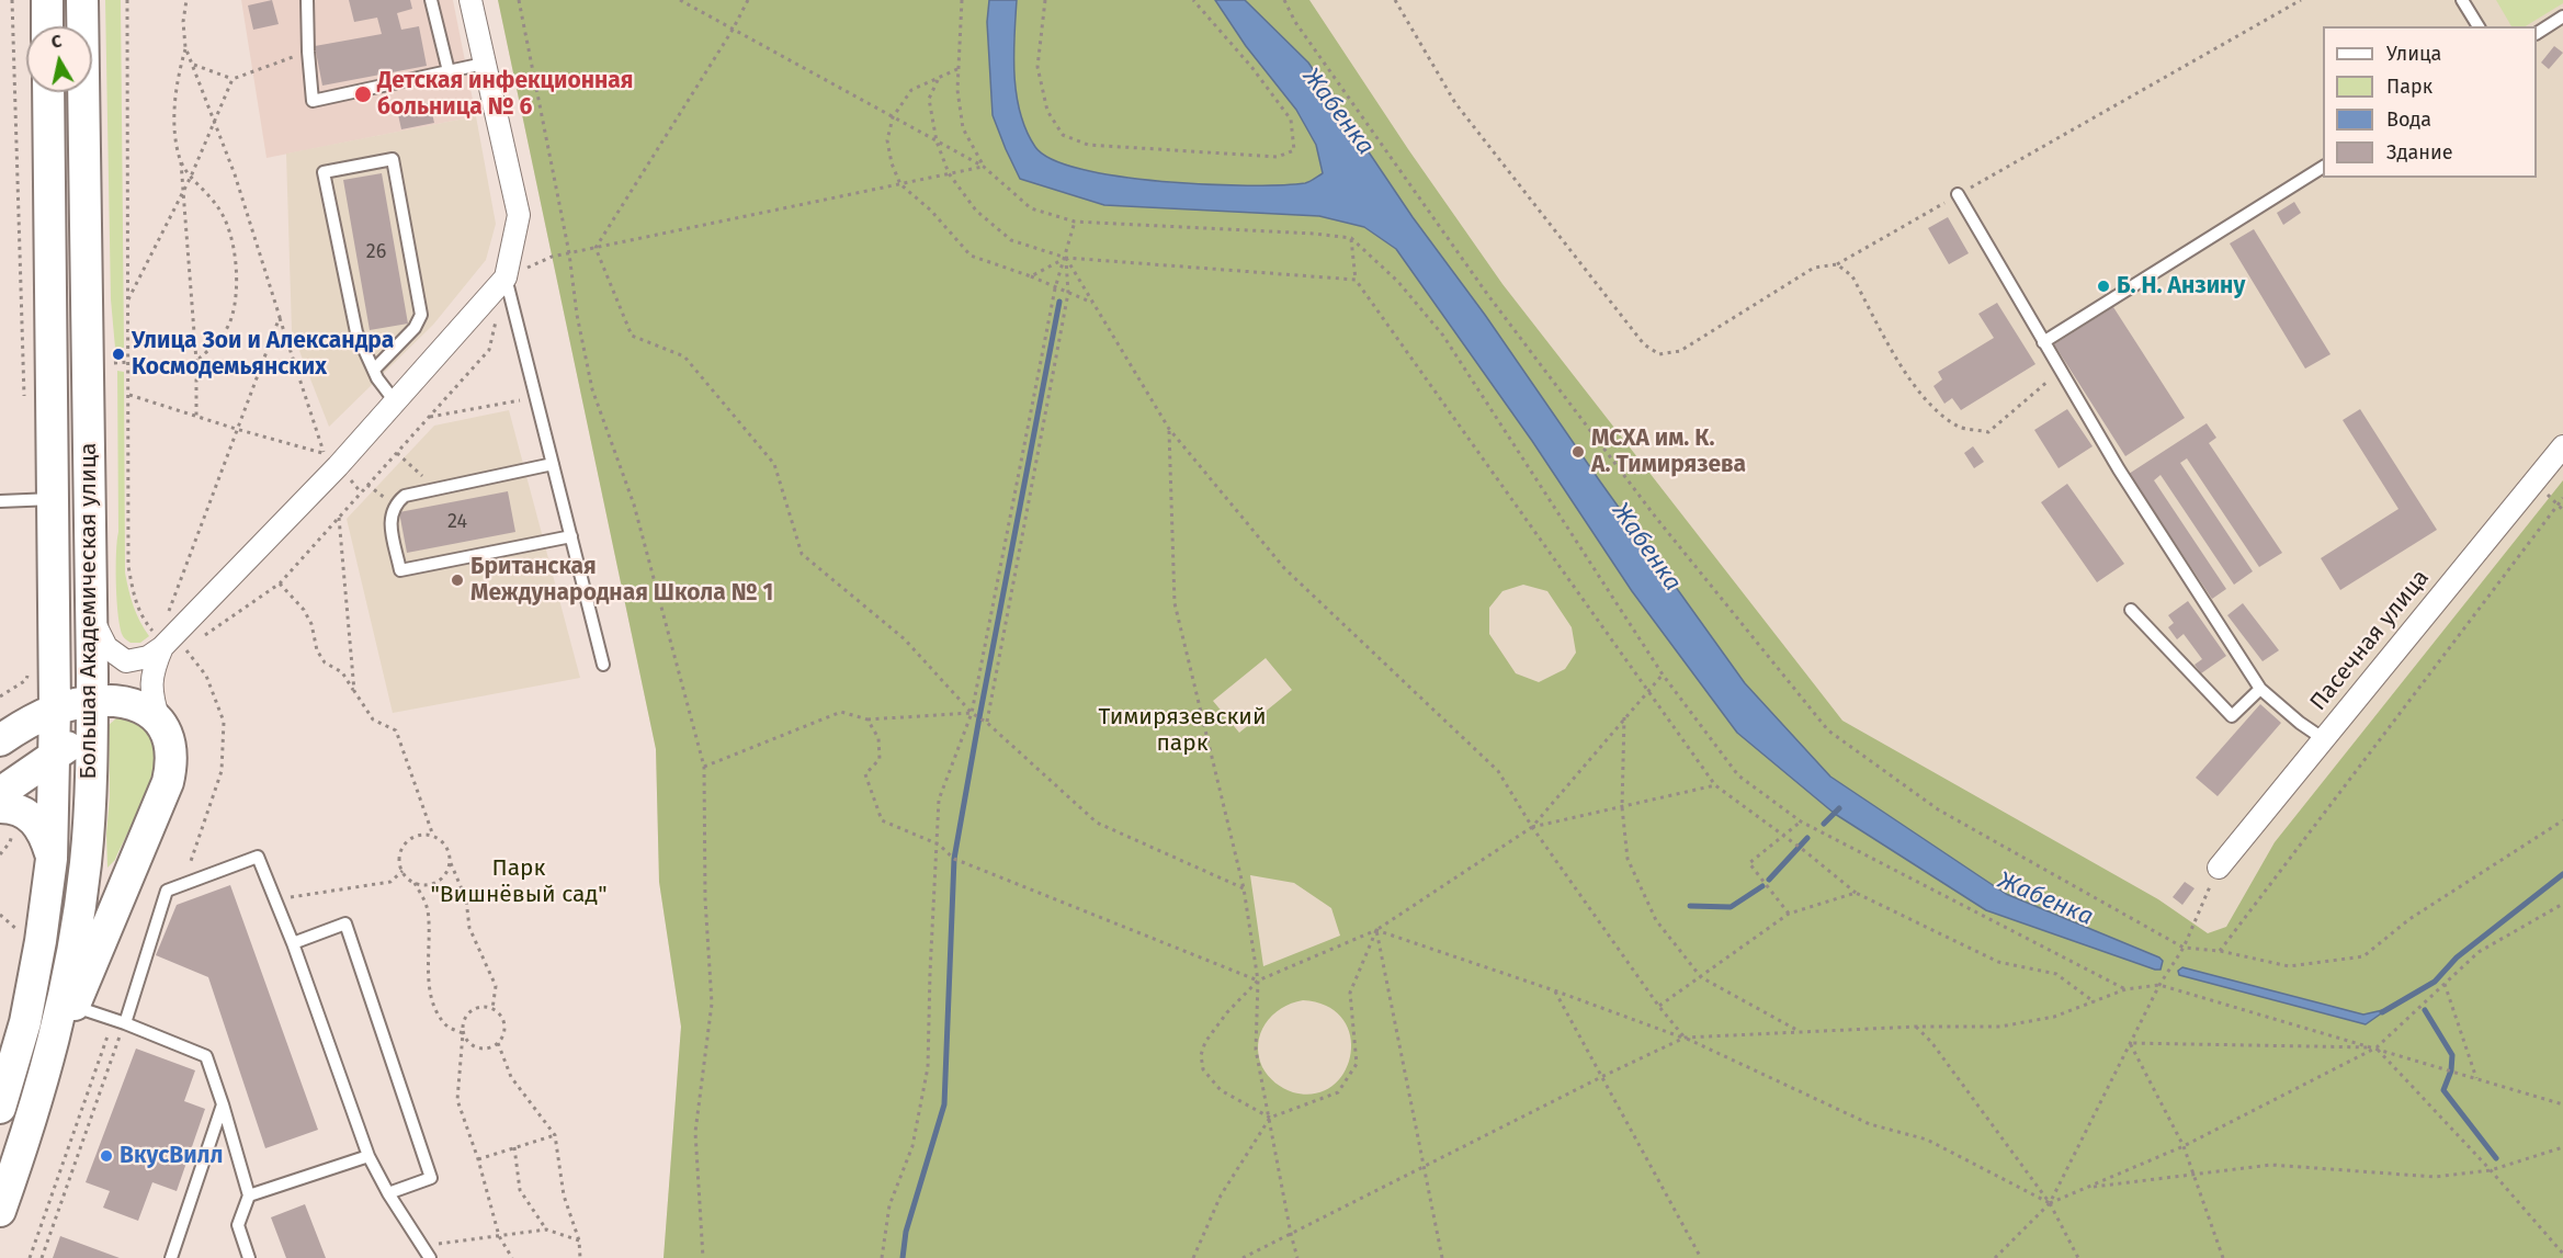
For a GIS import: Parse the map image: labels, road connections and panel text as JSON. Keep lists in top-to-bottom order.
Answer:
{
  "streets": {
    "main road": ["Большая Академическая улица"],
    "street": ["Пасечная улица"]
  },
  "water": ["Жабенка"],
  "parks": ["Тимирязевский парк", "Парк \"Вишнёвый сад\""],
  "places": [
    "Детская инфекционная больница № 6",
    "Б. Н. Анзину",
    "Улица Зои и Александра Космодемьянских",
    "МСХА им. К. А. Тимирязева",
    "Британская Международная Школа № 1",
    "ВкусВилл"
  ],
  "house_numbers": ["26", "24"],
  "legend": [
    "Улица",
    "Парк",
    "Вода",
    "Здание"
  ],
  "north": "top"
}
